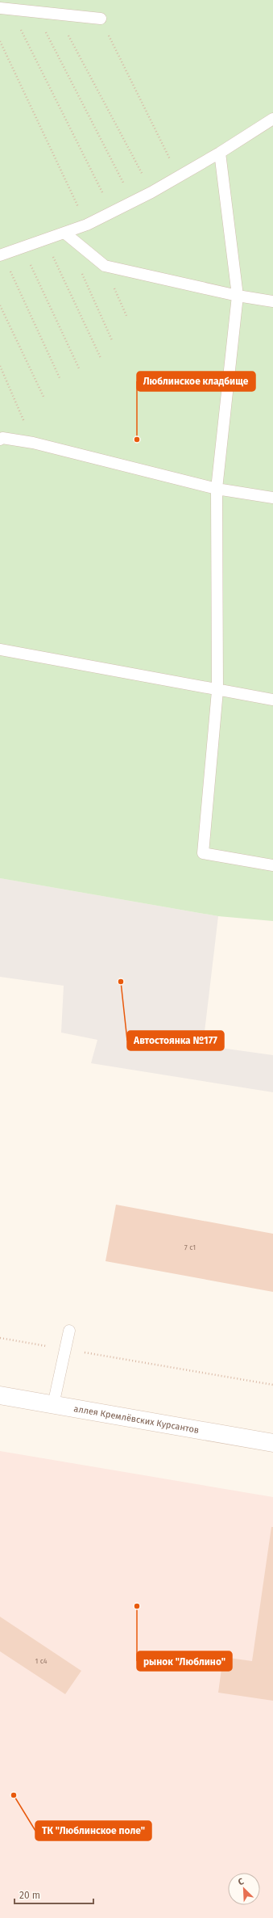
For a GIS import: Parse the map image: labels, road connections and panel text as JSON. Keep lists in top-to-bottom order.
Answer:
{
  "streets": {
    "main road": ["аллея Кремлёвских Курсантов"]
  },
  "places": [
    "Люблинское кладбище",
    "Автостоянка №177",
    "рынок \"Люблино\"",
    "ТК \"Люблинское поле\""
  ],
  "house_numbers": ["7 с1", "1 с4"],
  "scale_bar": "20 m",
  "north": "top left"
}
